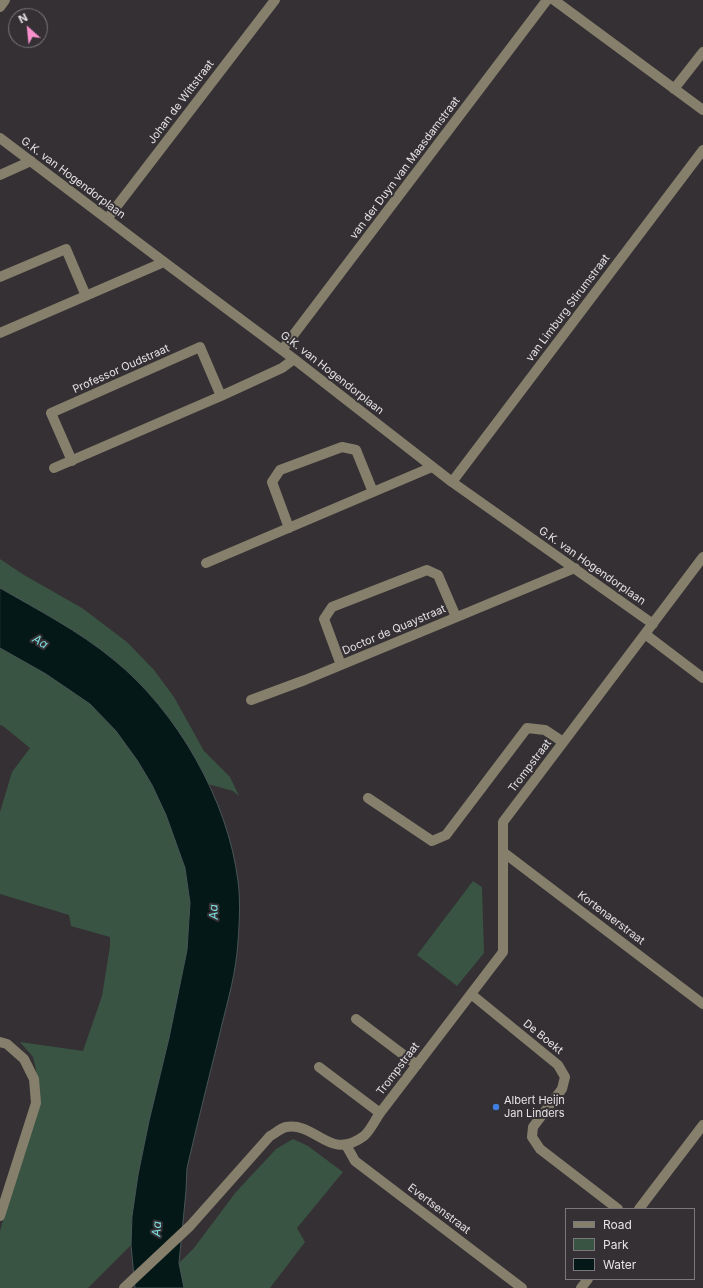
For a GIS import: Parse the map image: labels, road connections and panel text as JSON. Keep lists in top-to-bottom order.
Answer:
{
  "streets": {
    "street": [
      "Johan de Wittstraat",
      "van der Duyn van Maasdamstraat",
      "G.K. van Hogendorplaan",
      "van Limburg Stirumstraat",
      "Professor Oudstraat",
      "Doctor de Quaystraat",
      "Trompstraat",
      "Kortenaerstraat",
      "De Boekt",
      "Evertsenstraat"
    ]
  },
  "crossings": [
    ["Johan de Wittstraat", "G.K. van Hogendorplaan"],
    ["van der Duyn van Maasdamstraat", "G.K. van Hogendorplaan"],
    ["G.K. van Hogendorplaan", "van Limburg Stirumstraat"],
    ["G.K. van Hogendorplaan", "Doctor de Quaystraat"],
    ["G.K. van Hogendorplaan", "Trompstraat"],
    ["Trompstraat", "Kortenaerstraat"],
    ["Trompstraat", "De Boekt"],
    ["Trompstraat", "Evertsenstraat"]
  ],
  "water": ["Aa"],
  "places": ["Albert Heijn Jan Linders"],
  "legend": ["Road", "Park", "Water"],
  "north": "top left"
}
